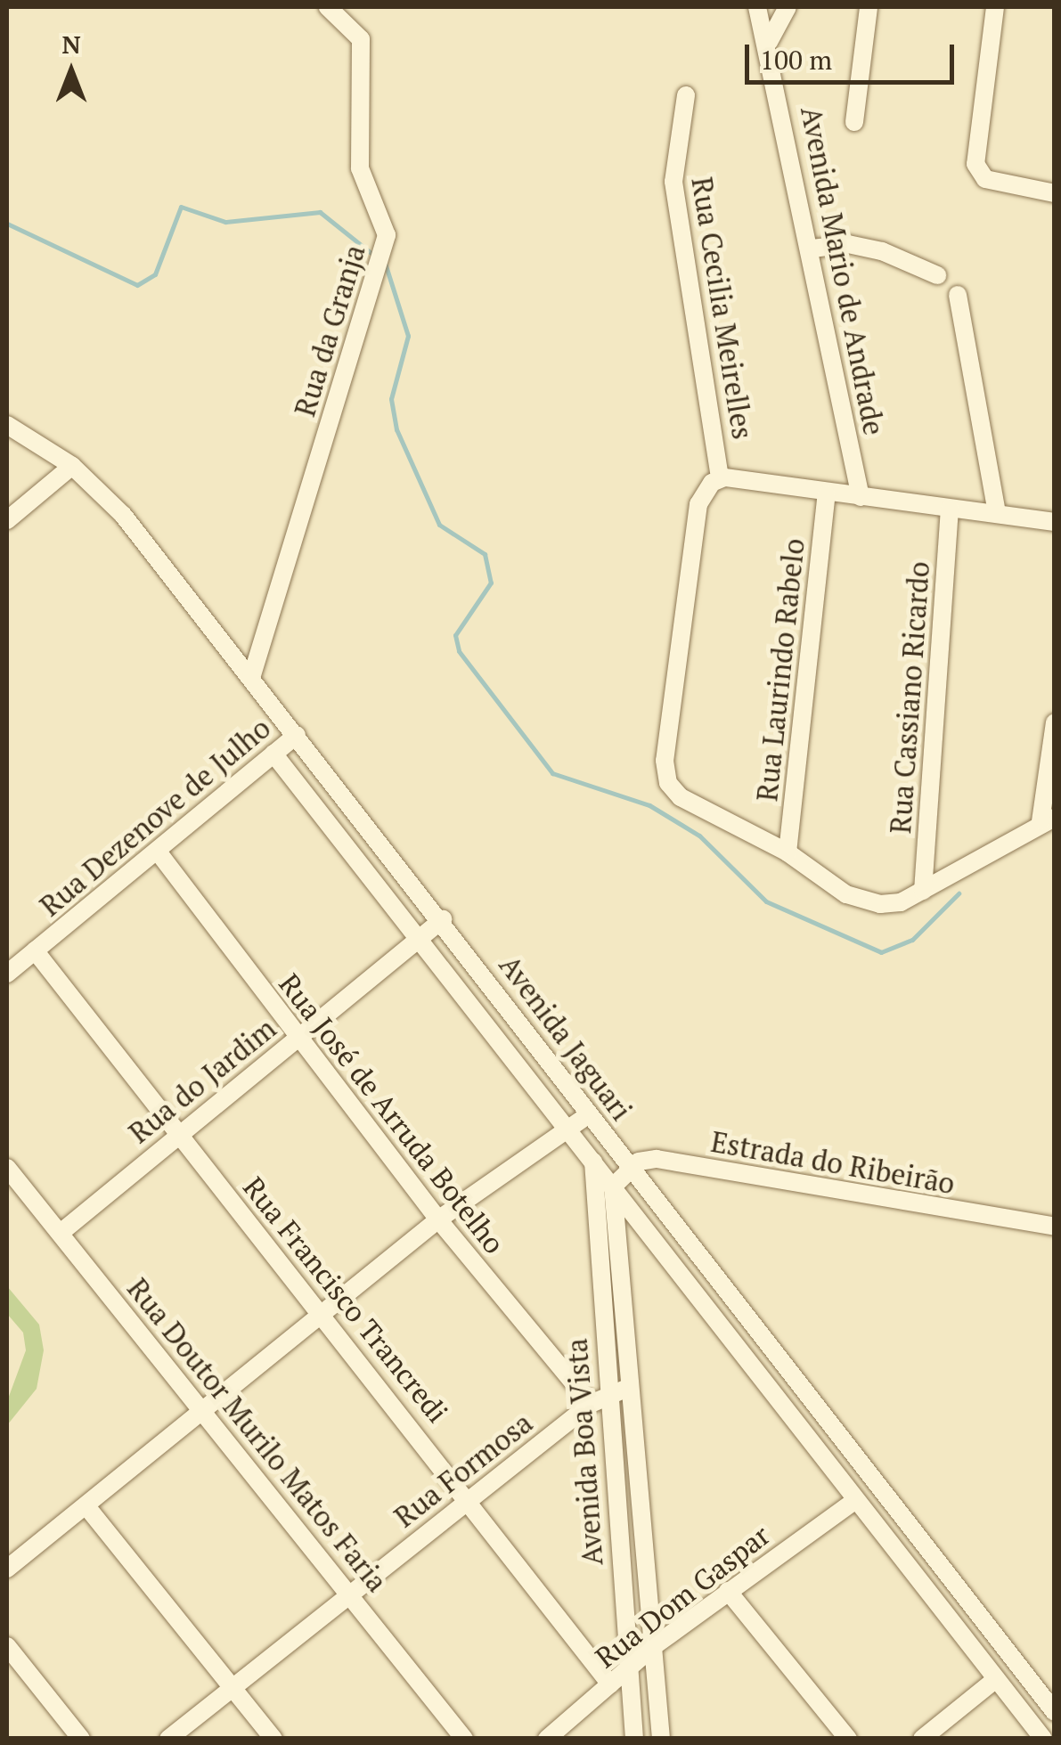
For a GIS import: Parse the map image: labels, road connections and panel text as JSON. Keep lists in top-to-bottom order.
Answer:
{
  "streets": {
    "street": [
      "Avenida Mario de Andrade",
      "Rua Cecilia Meirelles",
      "Rua da Granja",
      "Rua Laurindo Rabelo",
      "Rua Cassiano Ricardo",
      "Rua Dezenove de Julho",
      "Avenida Jaguari",
      "Rua do Jardim",
      "Rua José de Arruda Botelho",
      "Estrada do Ribeirão",
      "Rua Francisco Trancredi",
      "Rua Doutor Murilo Matos Faria",
      "Avenida Boa Vista",
      "Rua Formosa",
      "Rua Dom Gaspar"
    ]
  },
  "crossings": [
    ["Rua da Granja", "Avenida Jaguari"],
    ["Rua Dezenove de Julho", "Avenida Jaguari"],
    ["Rua Dezenove de Julho", "Rua José de Arruda Botelho"],
    ["Rua Dezenove de Julho", "Rua Francisco Trancredi"],
    ["Avenida Jaguari", "Rua do Jardim"],
    ["Avenida Jaguari", "Estrada do Ribeirão"],
    ["Avenida Jaguari", "Avenida Boa Vista"],
    ["Avenida Jaguari", "Rua Dom Gaspar"],
    ["Rua do Jardim", "Rua José de Arruda Botelho"],
    ["Rua do Jardim", "Rua Francisco Trancredi"],
    ["Rua do Jardim", "Rua Doutor Murilo Matos Faria"],
    ["Rua José de Arruda Botelho", "Avenida Boa Vista"],
    ["Rua José de Arruda Botelho", "Rua Formosa"],
    ["Rua Francisco Trancredi", "Rua Formosa"],
    ["Rua Francisco Trancredi", "Rua Dom Gaspar"],
    ["Rua Doutor Murilo Matos Faria", "Rua Formosa"],
    ["Avenida Boa Vista", "Rua Formosa"],
    ["Avenida Boa Vista", "Rua Dom Gaspar"]
  ],
  "scale_bar": "100 m",
  "north": "top"
}
